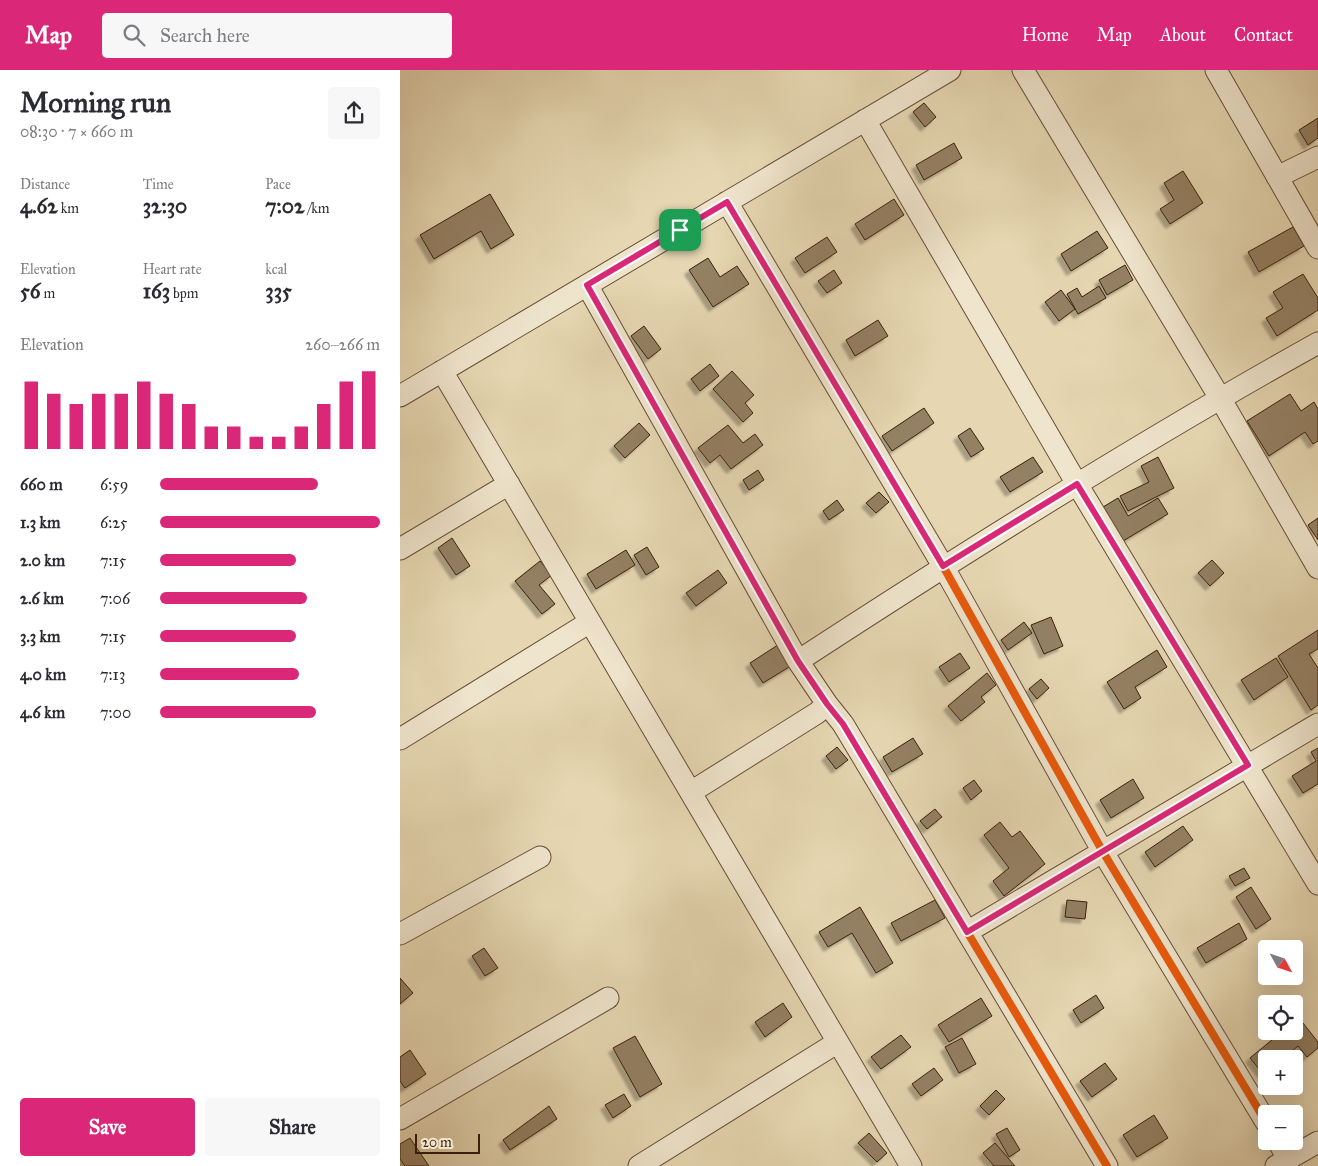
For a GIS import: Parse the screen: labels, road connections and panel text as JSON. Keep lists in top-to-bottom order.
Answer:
{
  "scale_bar": "20 m",
  "north": "bottom right",
  "page": {
    "header": "Map",
    "search": "Search here",
    "nav": [
      "Home",
      "Map",
      "About",
      "Contact"
    ],
    "heading": ["Morning run", "08:30 · 7 × 660 m"],
    "stats": [
      ["Distance", "4.62 km"],
      ["Time", "32:30"],
      ["Pace", "7:02 /km"],
      ["Elevation", "56 m"],
      ["Heart rate", "163 bpm"],
      ["kcal", "335"]
    ],
    "chart": ["Elevation", "260–266 m"],
    "list": [
      {
        "name": "660 m",
        "note": "6:59"
      },
      {
        "name": "1.3 km",
        "note": "6:25"
      },
      {
        "name": "2.0 km",
        "note": "7:15"
      },
      {
        "name": "2.6 km",
        "note": "7:06"
      },
      {
        "name": "3.3 km",
        "note": "7:15"
      },
      {
        "name": "4.0 km",
        "note": "7:13"
      },
      {
        "name": "4.6 km",
        "note": "7:00"
      }
    ],
    "map_buttons": ["+", "−"],
    "buttons": ["Save", "Share"],
    "scale": "20 m"
  }
}
